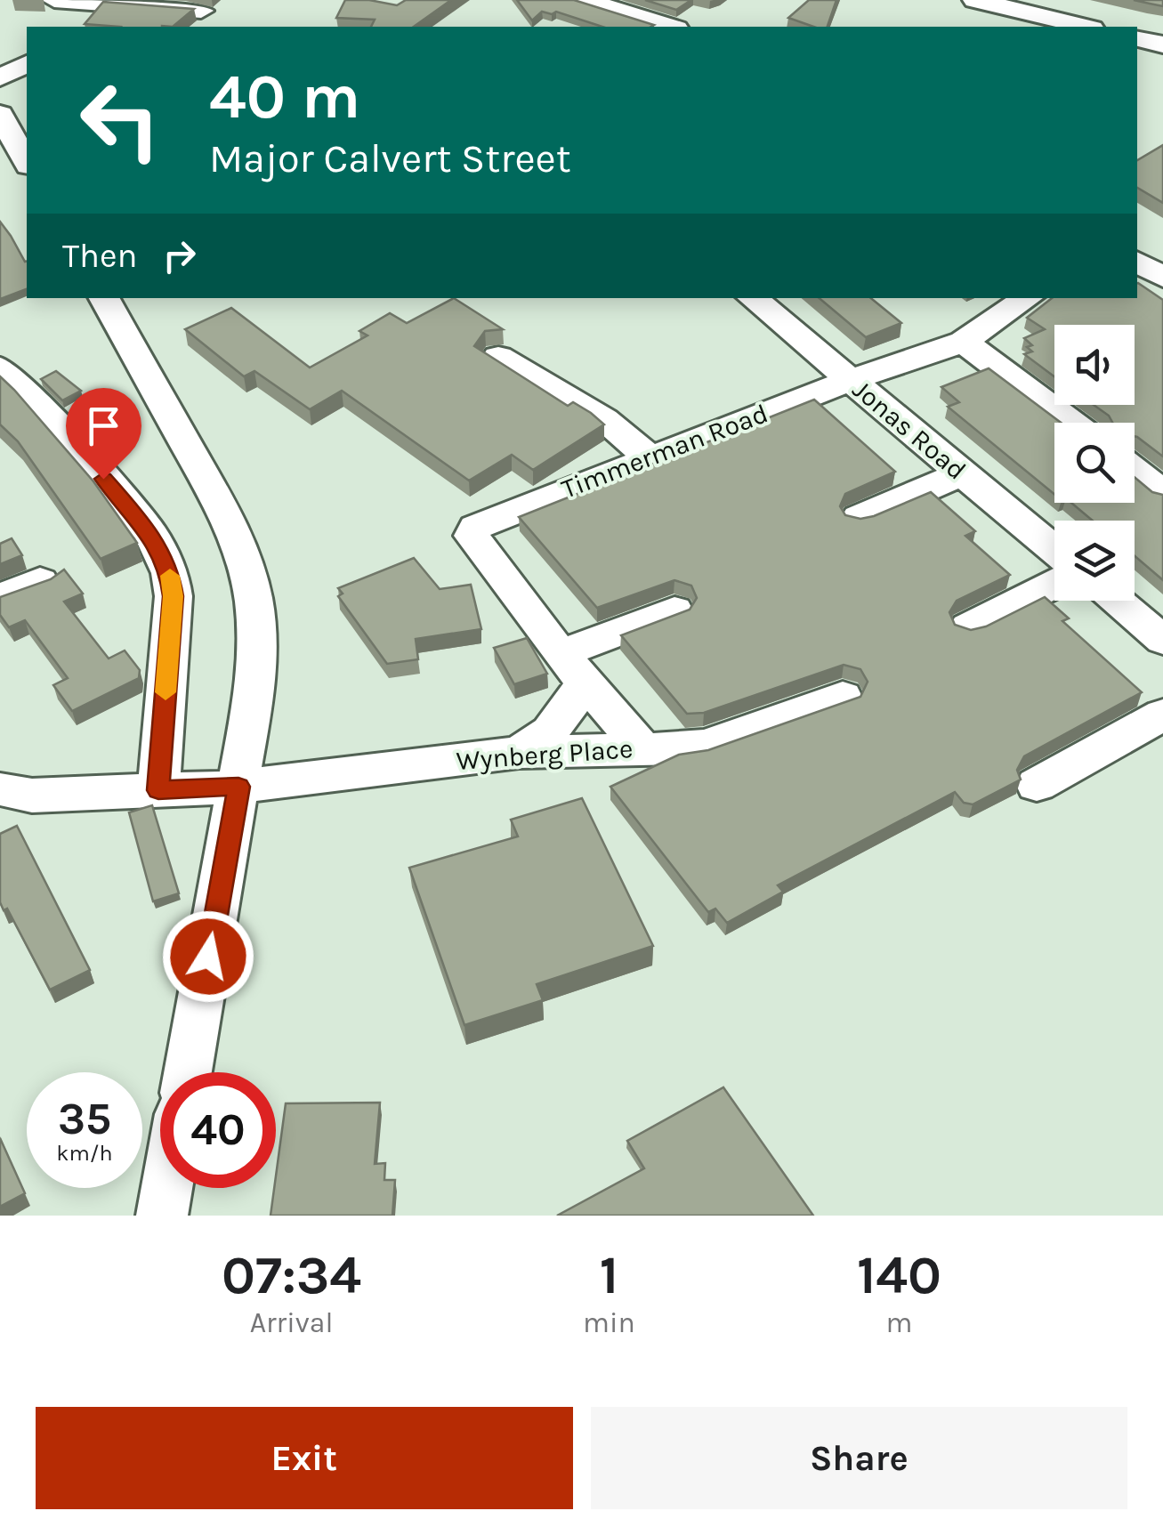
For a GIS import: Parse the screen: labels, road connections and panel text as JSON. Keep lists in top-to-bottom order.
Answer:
{
  "streets": {
    "street": ["Jonas Road", "Timmerman Road", "Wynberg Place"]
  },
  "crossings": [
    ["Jonas Road", "Timmerman Road"],
    ["Timmerman Road", "Wynberg Place"]
  ],
  "page": {
    "turn": ["40 m", "Major Calvert Street"],
    "then": "Then",
    "speed": "35 km/h",
    "limit": "40",
    "eta": [
      "07:34",
      "Arrival",
      "1",
      "min",
      "140",
      "m"
    ],
    "buttons": ["Exit", "Share"]
  }
}
